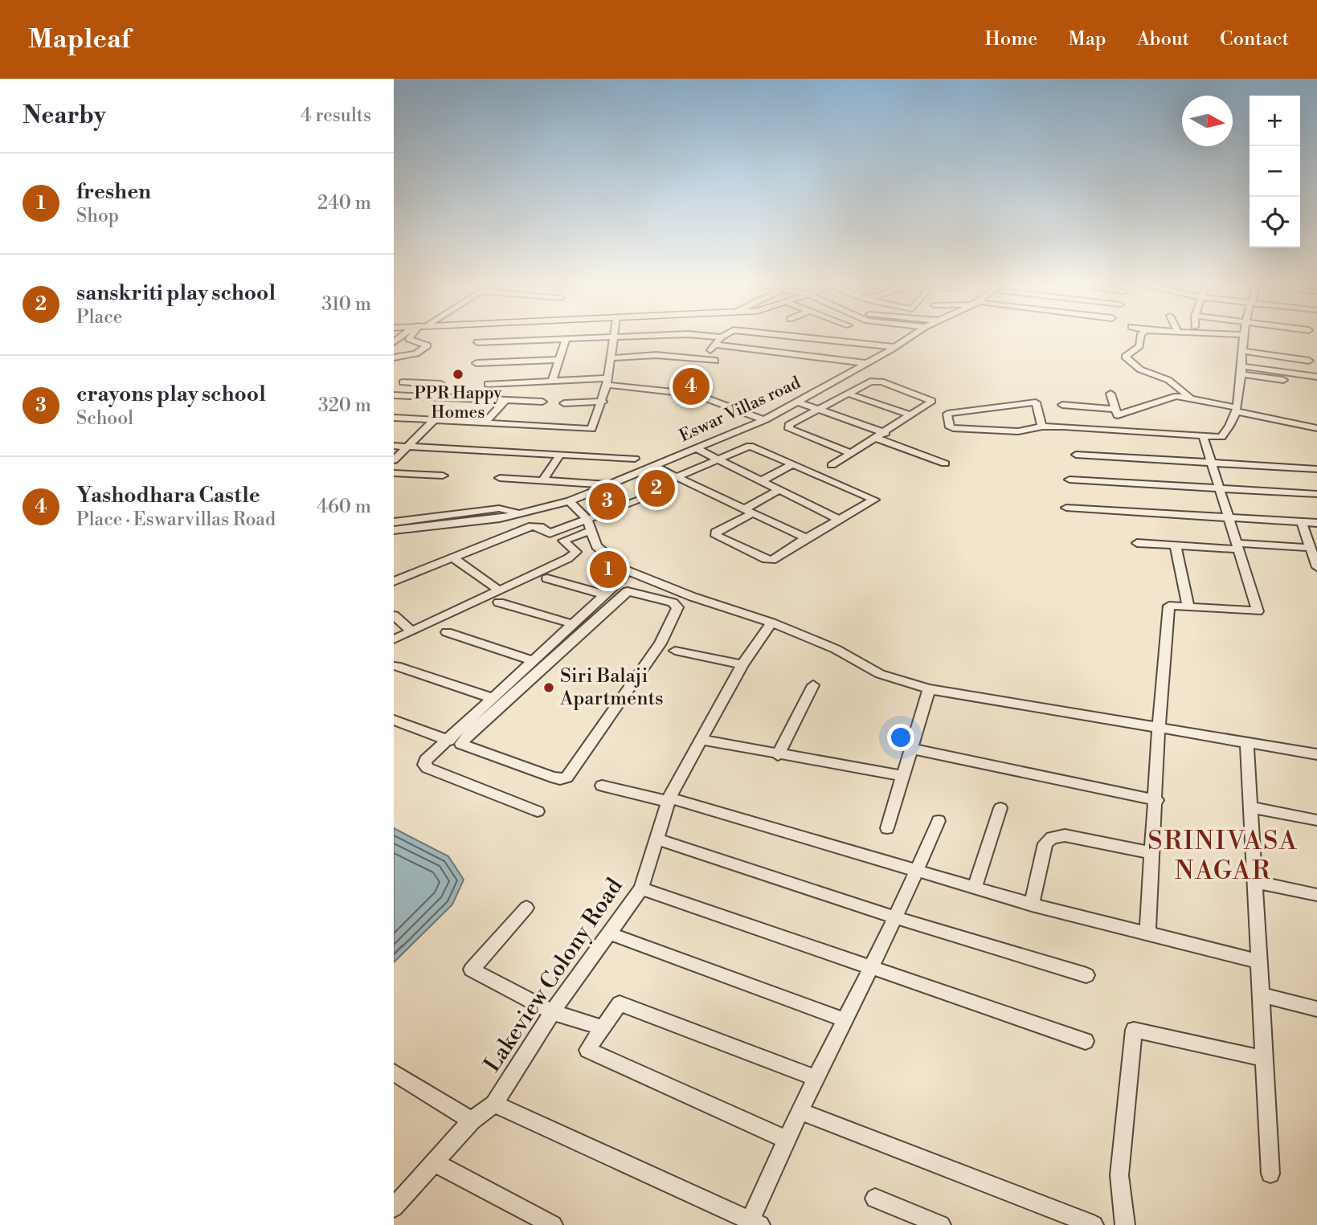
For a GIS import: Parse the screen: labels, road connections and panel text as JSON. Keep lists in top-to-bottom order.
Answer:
{
  "streets": {
    "street": ["Eswar Villas road", "Lakeview Colony Road"]
  },
  "districts": ["SRINIVASA NAGAR"],
  "places": ["PPR Happy Homes", "Siri Balaji Apartments"],
  "north": "right",
  "page": {
    "header": "Mapleaf",
    "nav": [
      "Home",
      "Map",
      "About",
      "Contact"
    ],
    "heading": ["Nearby", "4 results"],
    "map_buttons": ["+", "−"],
    "list": [
      {
        "mark": "1",
        "name": "freshen",
        "note": "Shop",
        "value": "240 m"
      },
      {
        "mark": "2",
        "name": "sanskriti play school",
        "note": "Place",
        "value": "310 m"
      },
      {
        "mark": "3",
        "name": "crayons play school",
        "note": "School",
        "value": "320 m"
      },
      {
        "mark": "4",
        "name": "Yashodhara Castle",
        "note": "Place · Eswarvillas Road",
        "value": "460 m"
      }
    ],
    "pins": [
      "4",
      "2",
      "3",
      "1"
    ]
  }
}
